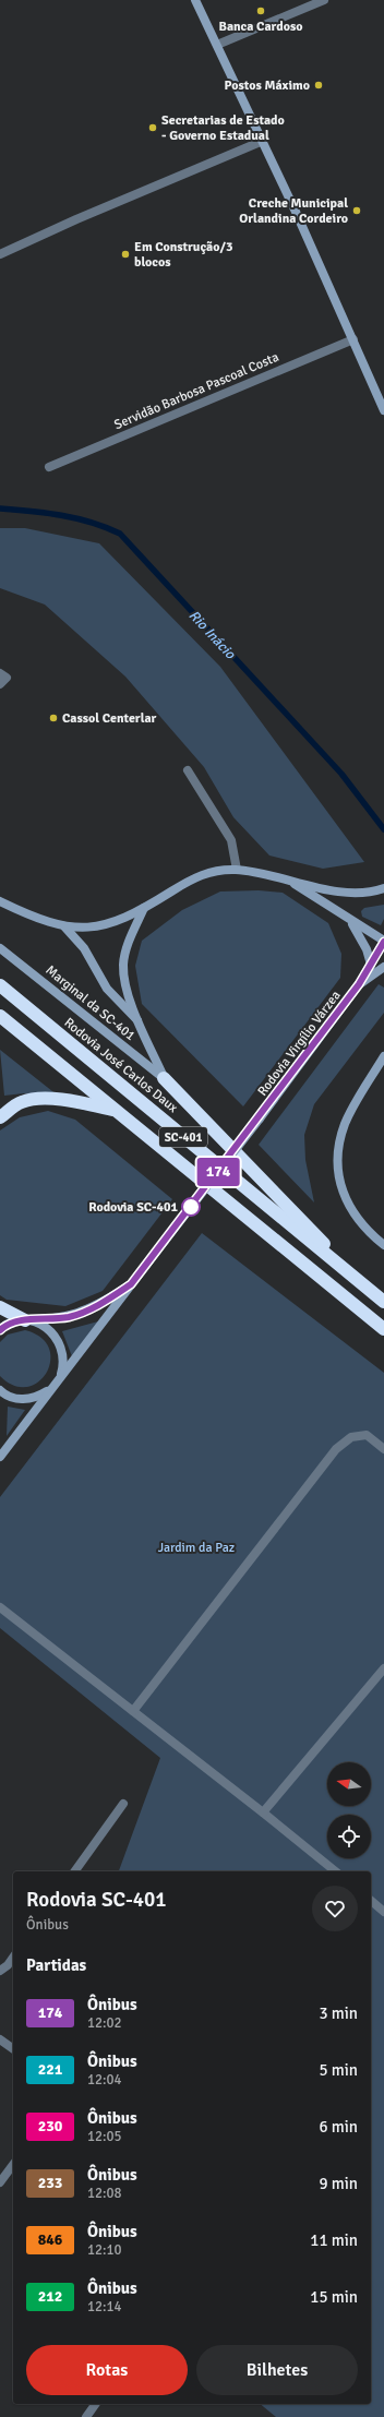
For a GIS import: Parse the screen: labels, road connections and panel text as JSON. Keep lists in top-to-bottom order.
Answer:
{
  "streets": {
    "highway": ["Rodovia José Carlos Daux", "SC-401"],
    "main road": ["Marginal da SC-401", "Rodovia Virgílio Várzea"],
    "street": ["Servidão Barbosa Pascoal Costa"]
  },
  "water": ["Rio Inácio"],
  "parks": ["Jardim da Paz"],
  "places": [
    "Banca Cardoso",
    "Postos Máximo",
    "Secretarias de Estado - Governo Estadual",
    "Creche Municipal Orlandina Cordeiro",
    "Em Construção/3 blocos",
    "Cassol Centerlar",
    "Rodovia SC-401"
  ],
  "lines": ["bus line 174"],
  "north": "left",
  "page": {
    "on_map": "174",
    "heading": [
      ["Rodovia SC-401", "Ônibus"],
      "Partidas"
    ],
    "list": [
      {
        "mark": "174",
        "name": "Ônibus",
        "note": "12:02",
        "value": "3 min"
      },
      {
        "mark": "221",
        "name": "Ônibus",
        "note": "12:04",
        "value": "5 min"
      },
      {
        "mark": "230",
        "name": "Ônibus",
        "note": "12:05",
        "value": "6 min"
      },
      {
        "mark": "233",
        "name": "Ônibus",
        "note": "12:08",
        "value": "9 min"
      },
      {
        "mark": "846",
        "name": "Ônibus",
        "note": "12:10",
        "value": "11 min"
      },
      {
        "mark": "212",
        "name": "Ônibus",
        "note": "12:14",
        "value": "15 min"
      }
    ],
    "buttons": ["Rotas", "Bilhetes"]
  }
}
